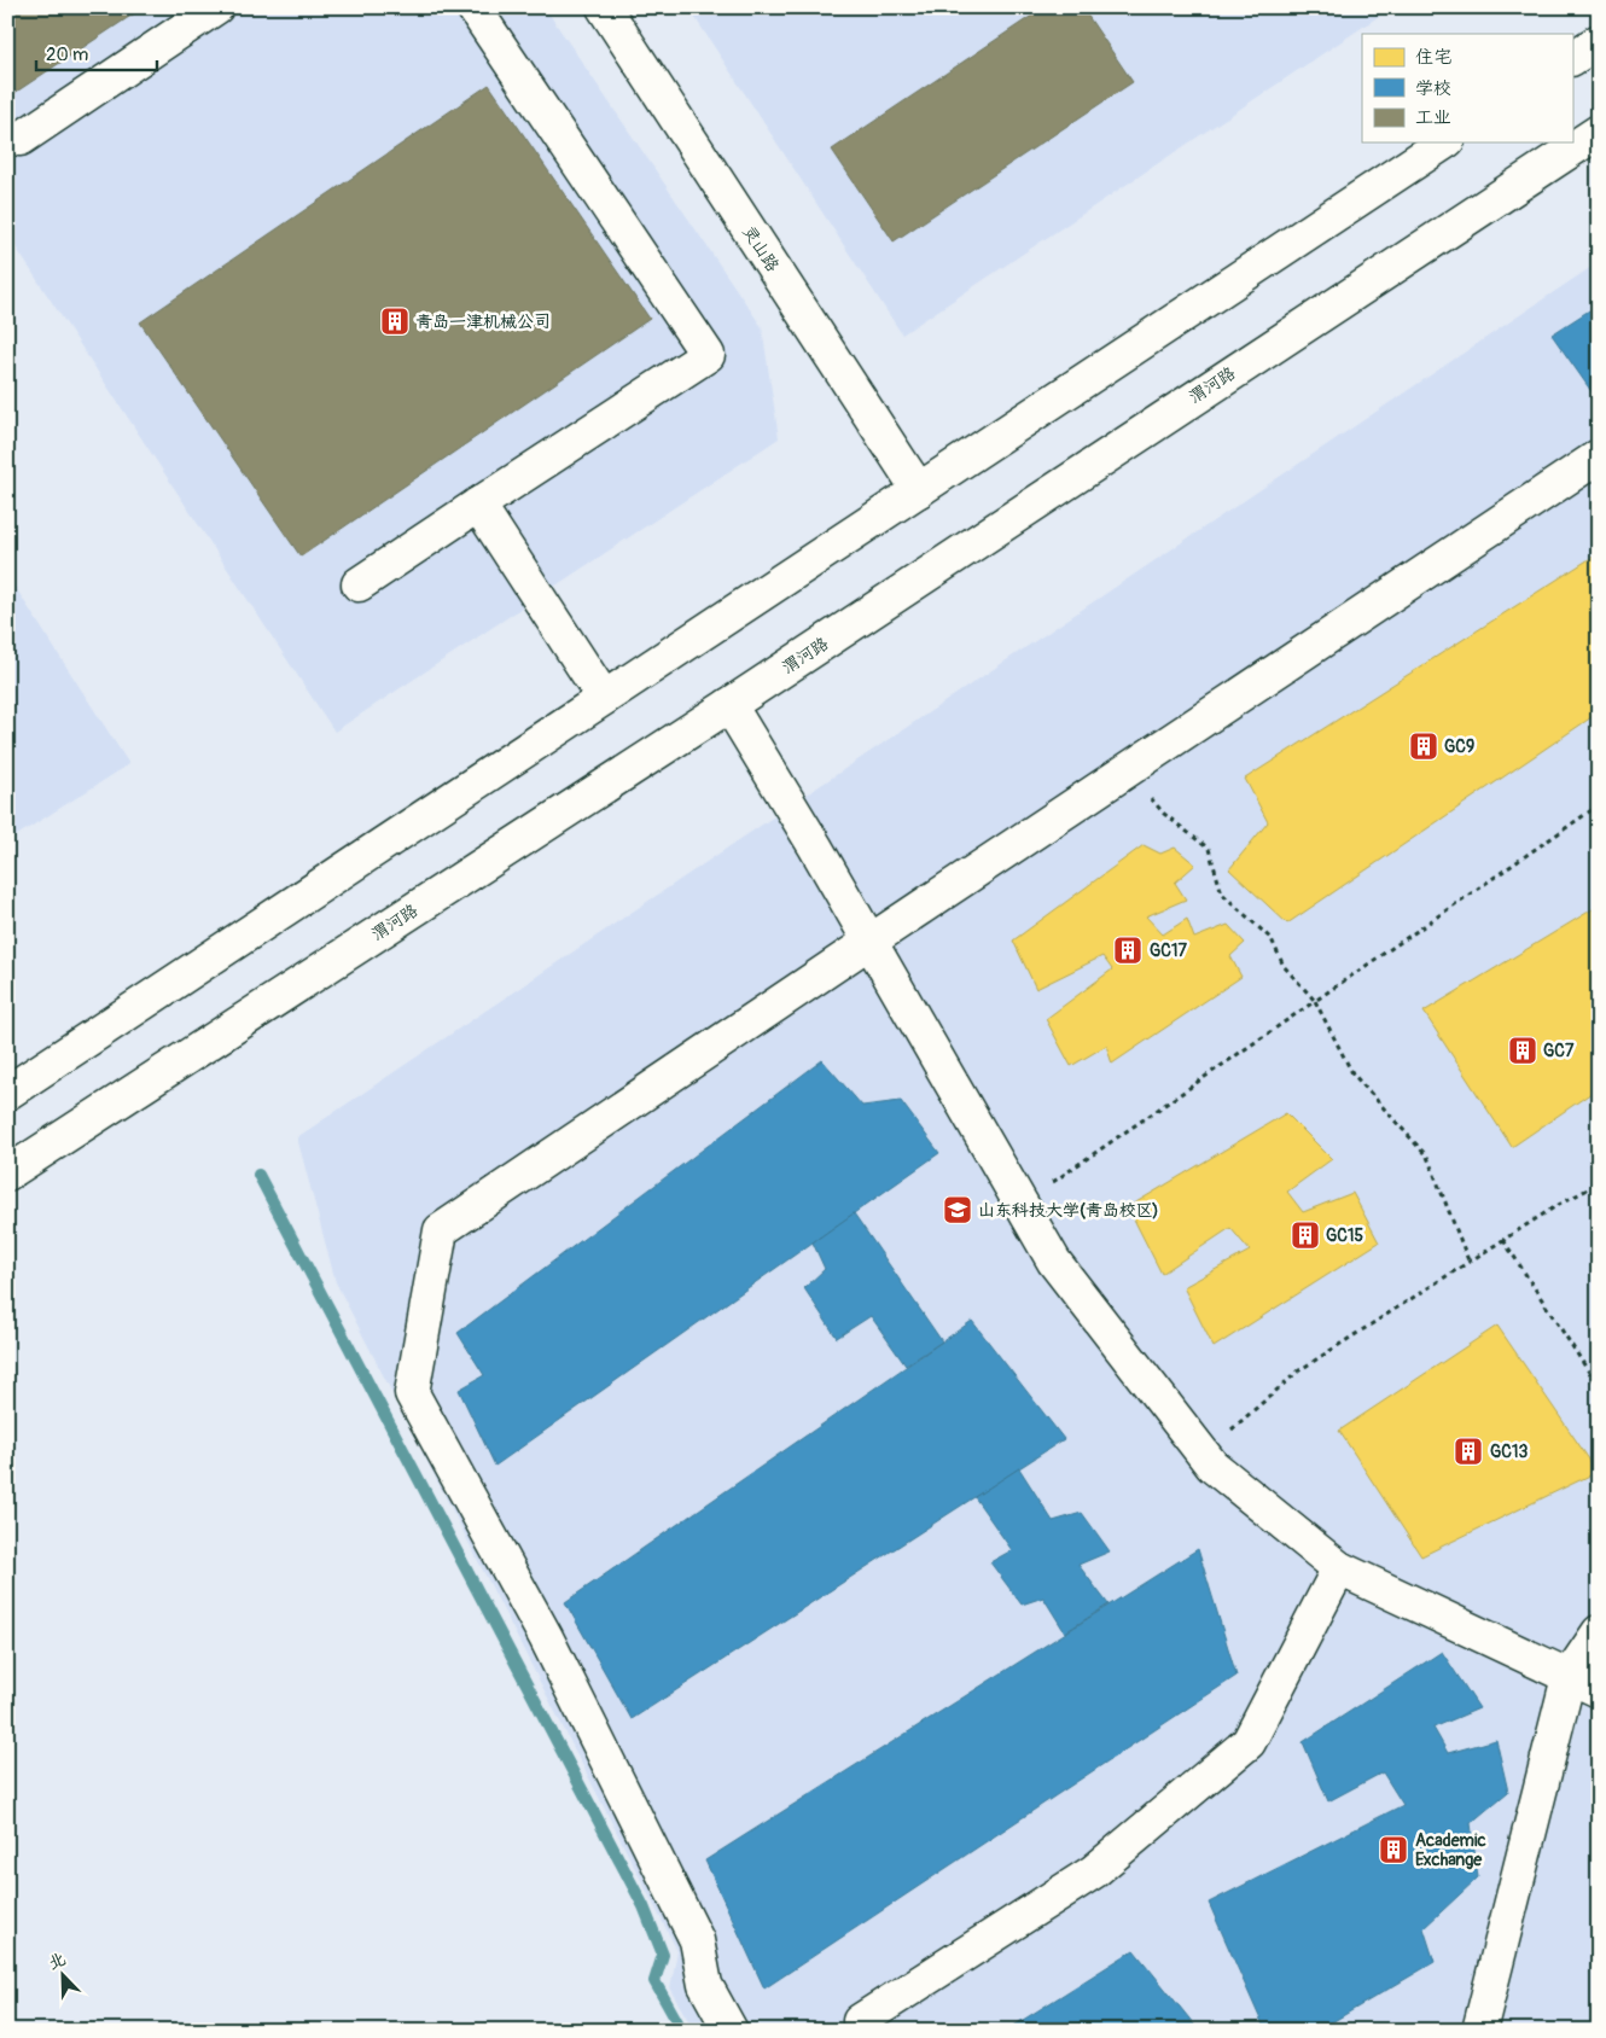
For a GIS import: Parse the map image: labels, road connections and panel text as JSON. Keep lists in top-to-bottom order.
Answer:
{
  "streets": {
    "main road": ["灵山路", "渭河路"]
  },
  "places": {
    "building": [
      "青岛一津机械公司",
      "GC9",
      "GC17",
      "GC7",
      "GC15",
      "GC13",
      "Academic Exchange"
    ],
    "school or university": ["山东科技大学(青岛校区)"]
  },
  "legend": ["住宅", "学校", "工业"],
  "scale_bar": "20 m",
  "north": "top left"
}
